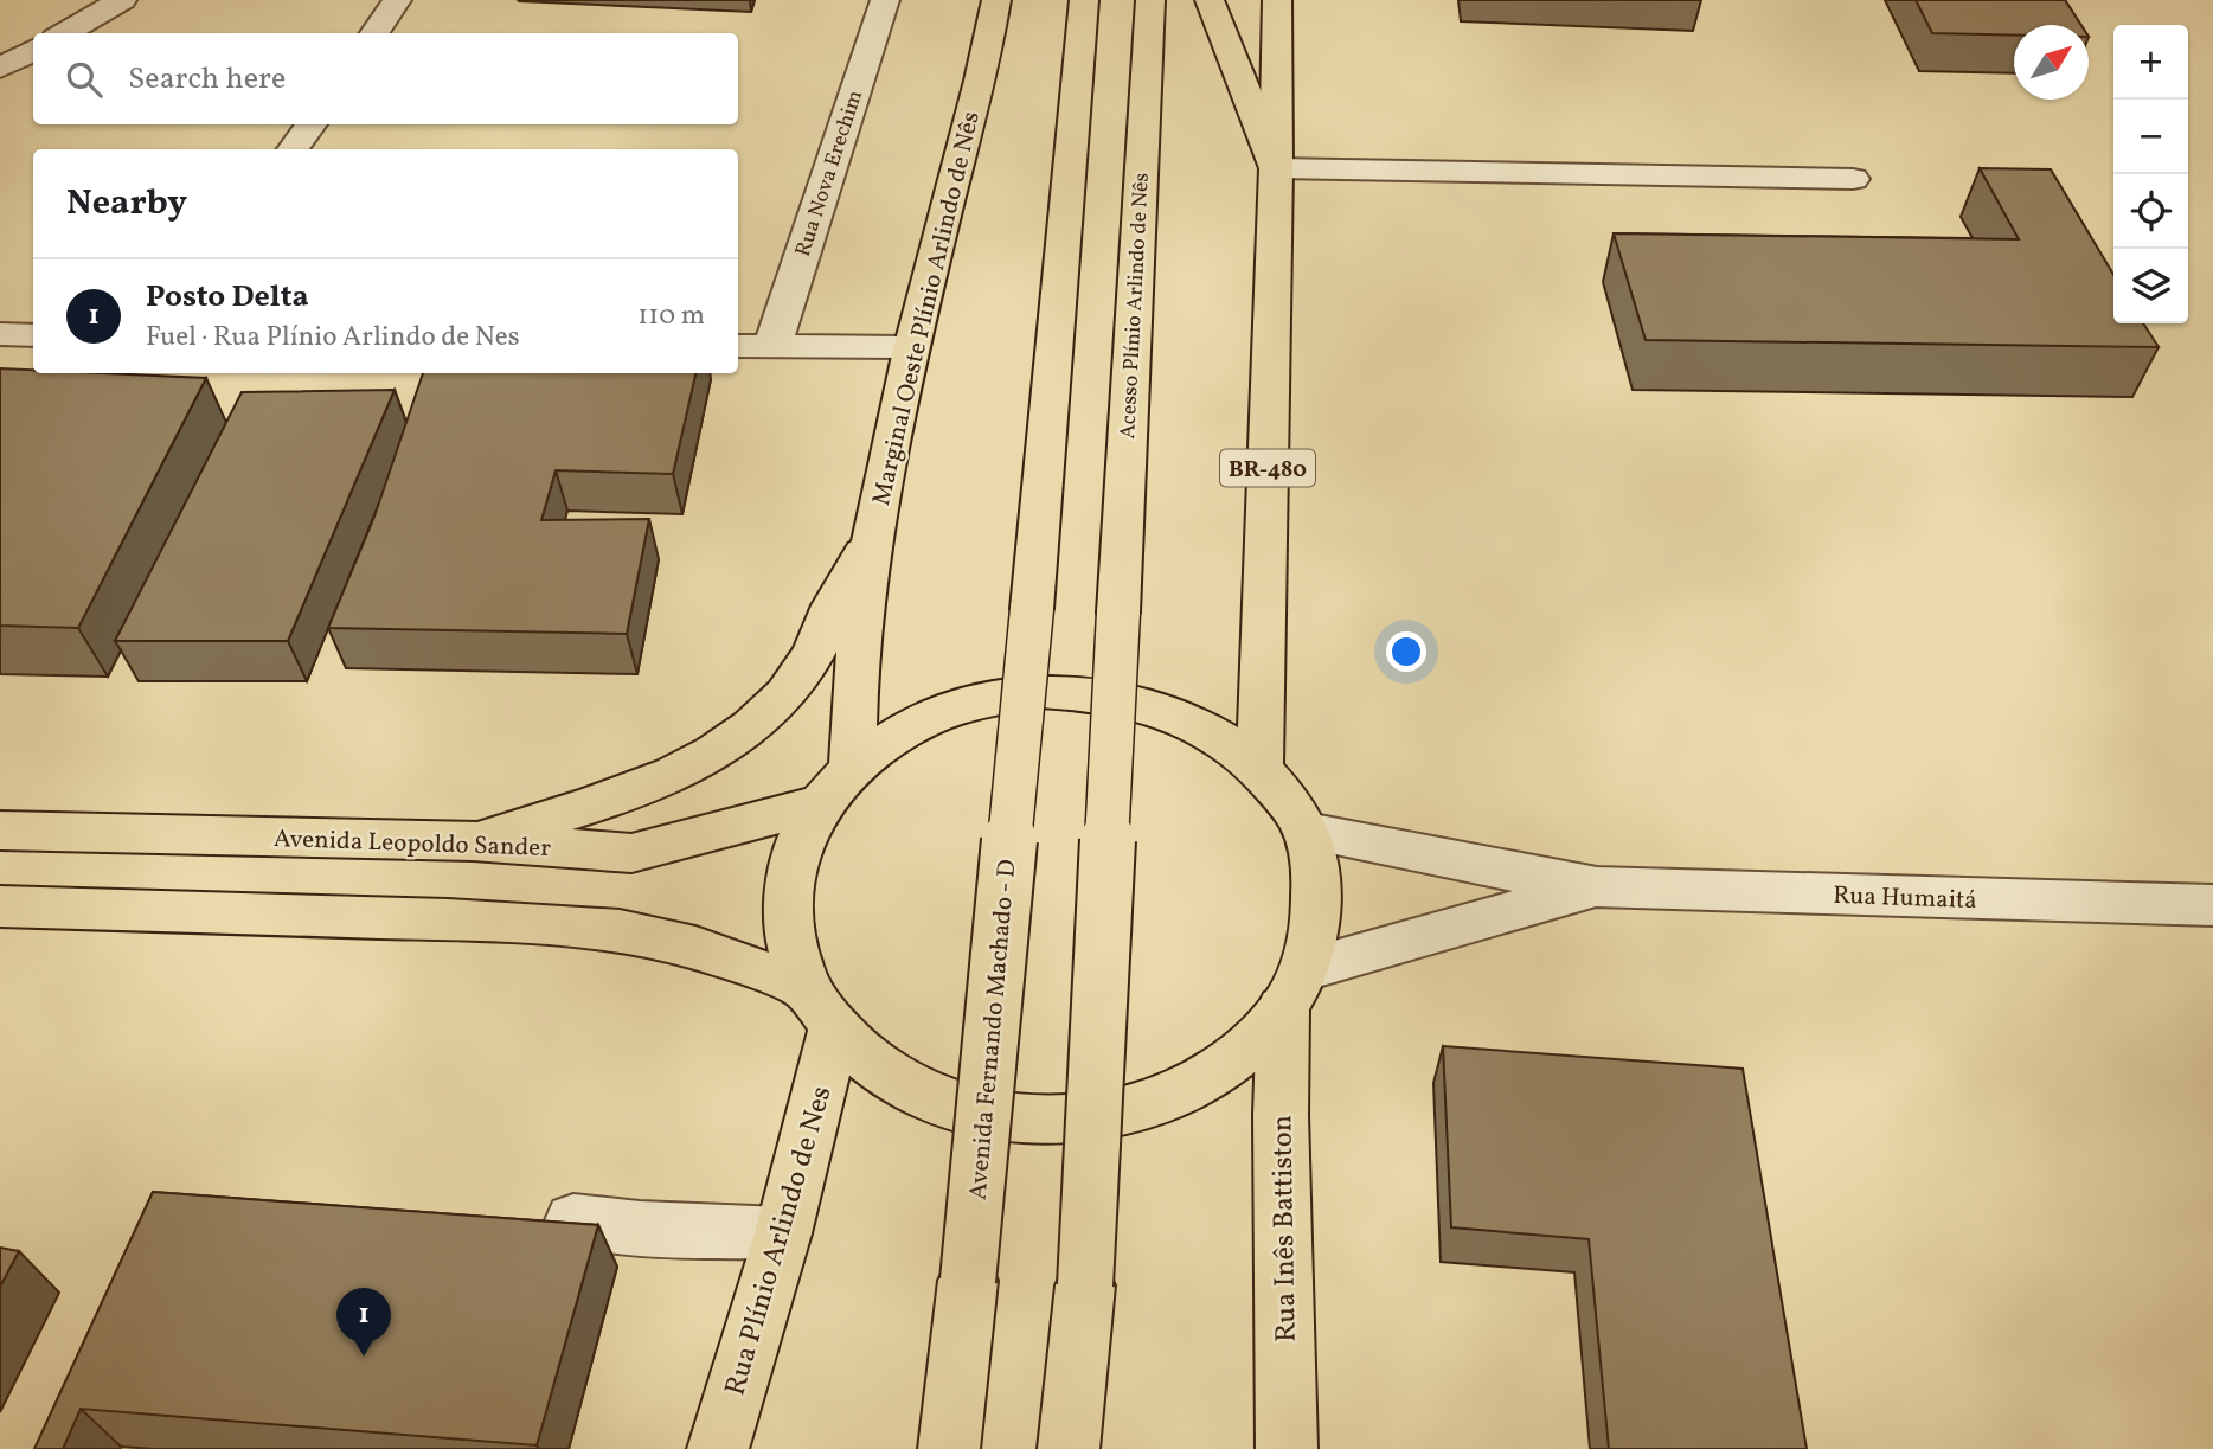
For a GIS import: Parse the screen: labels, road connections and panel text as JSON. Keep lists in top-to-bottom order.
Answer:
{
  "streets": {
    "main road": [
      "Acesso Plínio Arlindo de Nês",
      "Marginal Oeste Plínio Arlindo de Nês",
      "BR-480",
      "Avenida Leopoldo Sander",
      "Avenida Fernando Machado - D",
      "Rua Inês Battiston",
      "Rua Plínio Arlindo de Nes"
    ],
    "street": ["Rua Nova Erechim", "Rua Humaitá"]
  },
  "crossings": [
    ["Rua Humaitá", "Rua Inês Battiston"]
  ],
  "north": "top right",
  "page": {
    "map_buttons": ["+", "−"],
    "search": "Search here",
    "heading": "Nearby",
    "list": [
      {
        "mark": "1",
        "name": "Posto Delta",
        "note": "Fuel · Rua Plínio Arlindo de Nes",
        "value": "110 m"
      }
    ],
    "pins": "1"
  }
}
